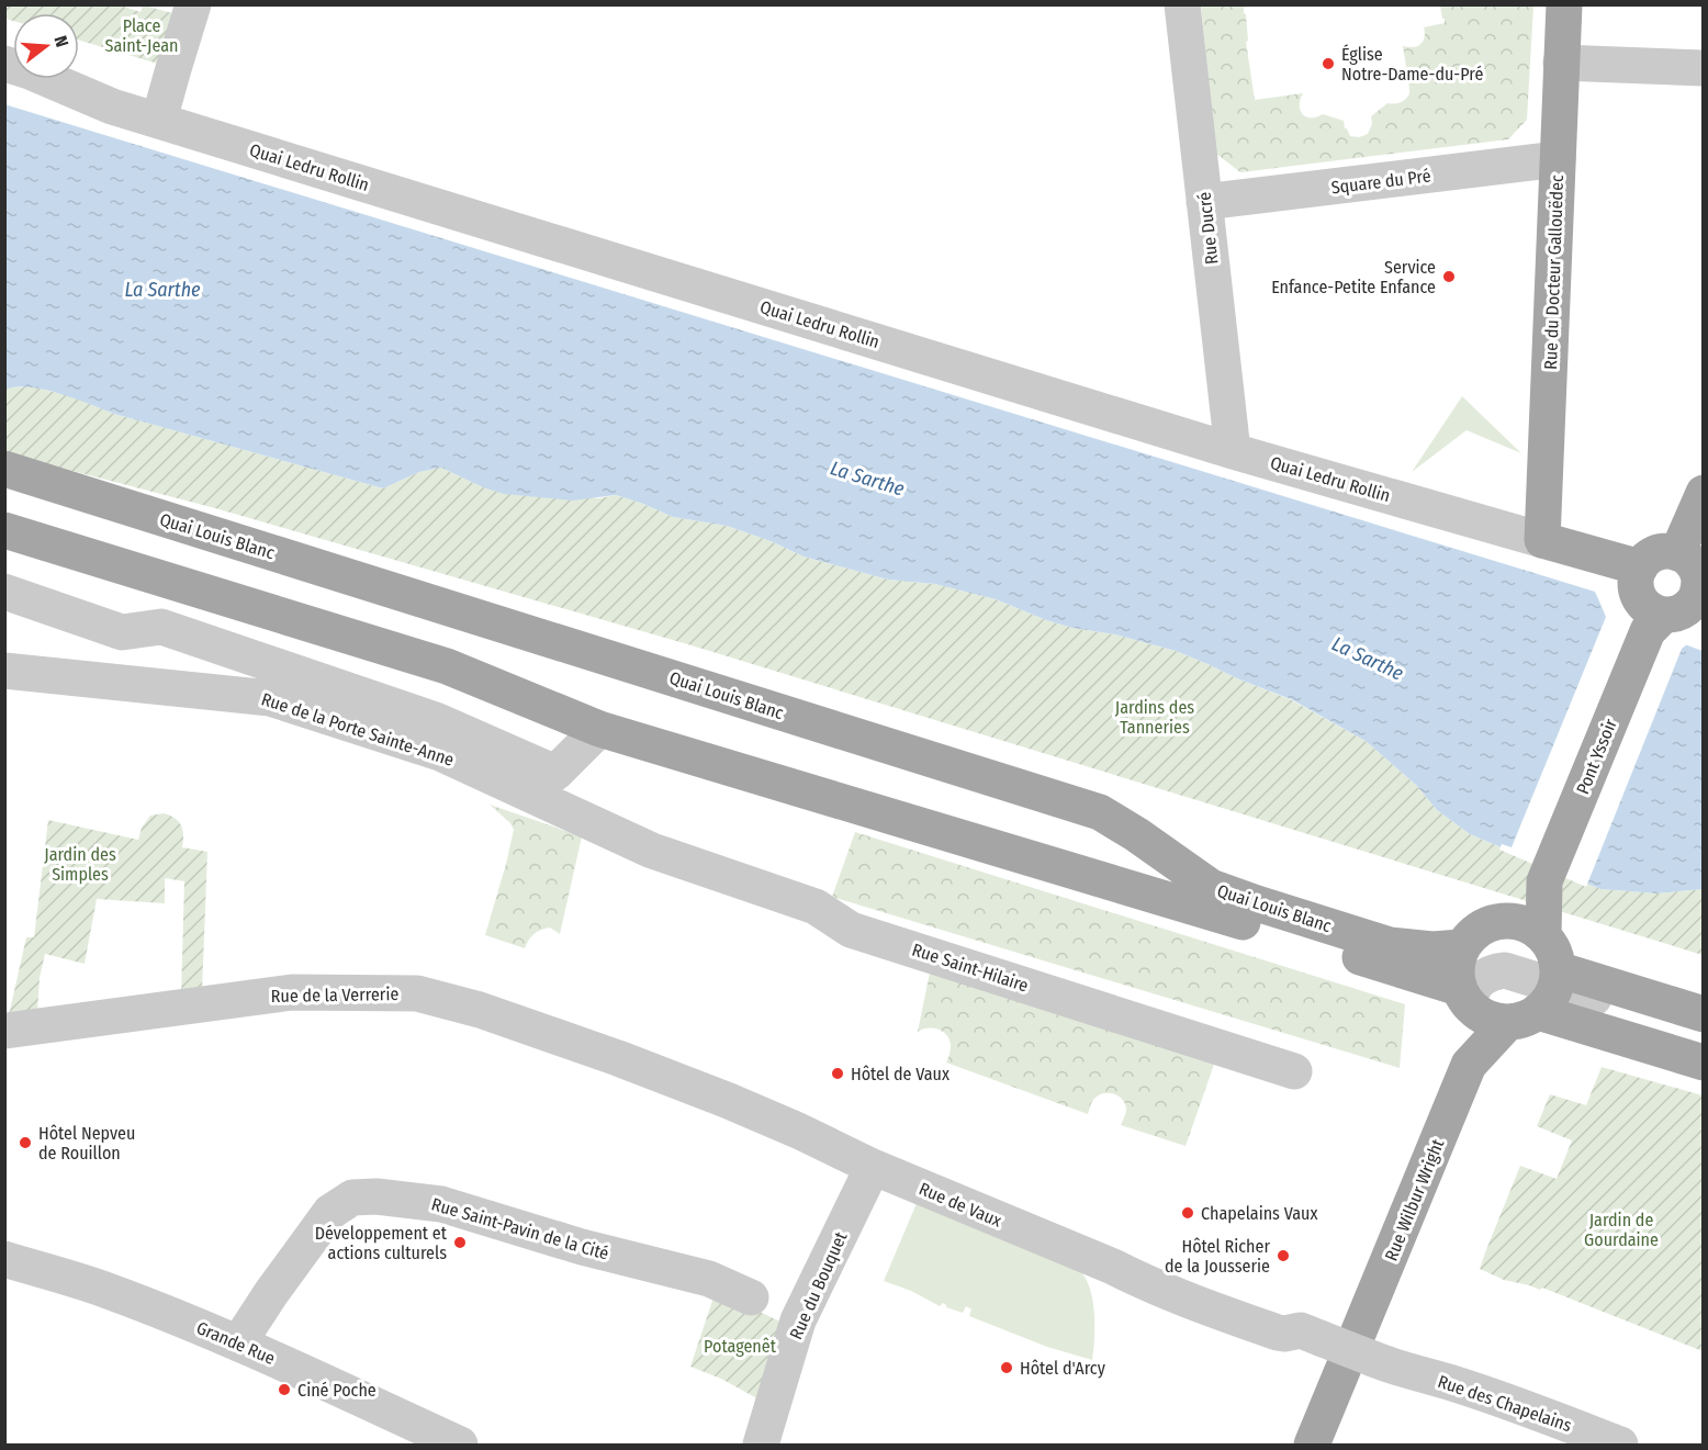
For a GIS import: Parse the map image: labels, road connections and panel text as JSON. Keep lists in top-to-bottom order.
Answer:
{
  "streets": {
    "main road": [
      "Quai Ledru Rollin",
      "Rue du Docteur Gallouëdec",
      "Quai Louis Blanc",
      "Pont Yssoir",
      "Rue Wilbur Wright"
    ],
    "street": [
      "Square du Pré",
      "Rue Ducré",
      "Rue de la Porte Sainte-Anne",
      "Rue Saint-Hilaire",
      "Rue de la Verrerie",
      "Rue de Vaux",
      "Rue Saint-Pavin de la Cité",
      "Rue du Bouquet",
      "Grande Rue",
      "Rue des Chapelains"
    ]
  },
  "crossings": [
    ["Quai Ledru Rollin", "Rue Ducré"],
    ["Quai Ledru Rollin", "Rue du Docteur Gallouëdec"],
    ["Quai Ledru Rollin", "Pont Yssoir"],
    ["Square du Pré", "Rue Ducré"],
    ["Square du Pré", "Rue du Docteur Gallouëdec"],
    ["Quai Louis Blanc", "Rue Wilbur Wright"],
    ["Rue de la Porte Sainte-Anne", "Rue Saint-Hilaire"],
    ["Rue de la Verrerie", "Rue de Vaux"],
    ["Rue Wilbur Wright", "Rue de Vaux"],
    ["Rue Wilbur Wright", "Rue des Chapelains"],
    ["Rue de Vaux", "Rue du Bouquet"],
    ["Rue de Vaux", "Rue des Chapelains"],
    ["Rue Saint-Pavin de la Cité", "Rue du Bouquet"],
    ["Rue Saint-Pavin de la Cité", "Grande Rue"]
  ],
  "water": ["La Sarthe"],
  "parks": [
    "Place Saint-Jean",
    "Jardins des Tanneries",
    "Jardin des Simples",
    "Jardin de Gourdaine",
    "Potagenêt"
  ],
  "places": [
    "Église Notre-Dame-du-Pré",
    "Service Enfance-Petite Enfance",
    "Hôtel de Vaux",
    "Hôtel Nepveu de Rouillon",
    "Chapelains Vaux",
    "Développement et actions culturels",
    "Hôtel Richer de la Jousserie",
    "Hôtel d'Arcy",
    "Ciné Poche"
  ],
  "north": "right"
}
